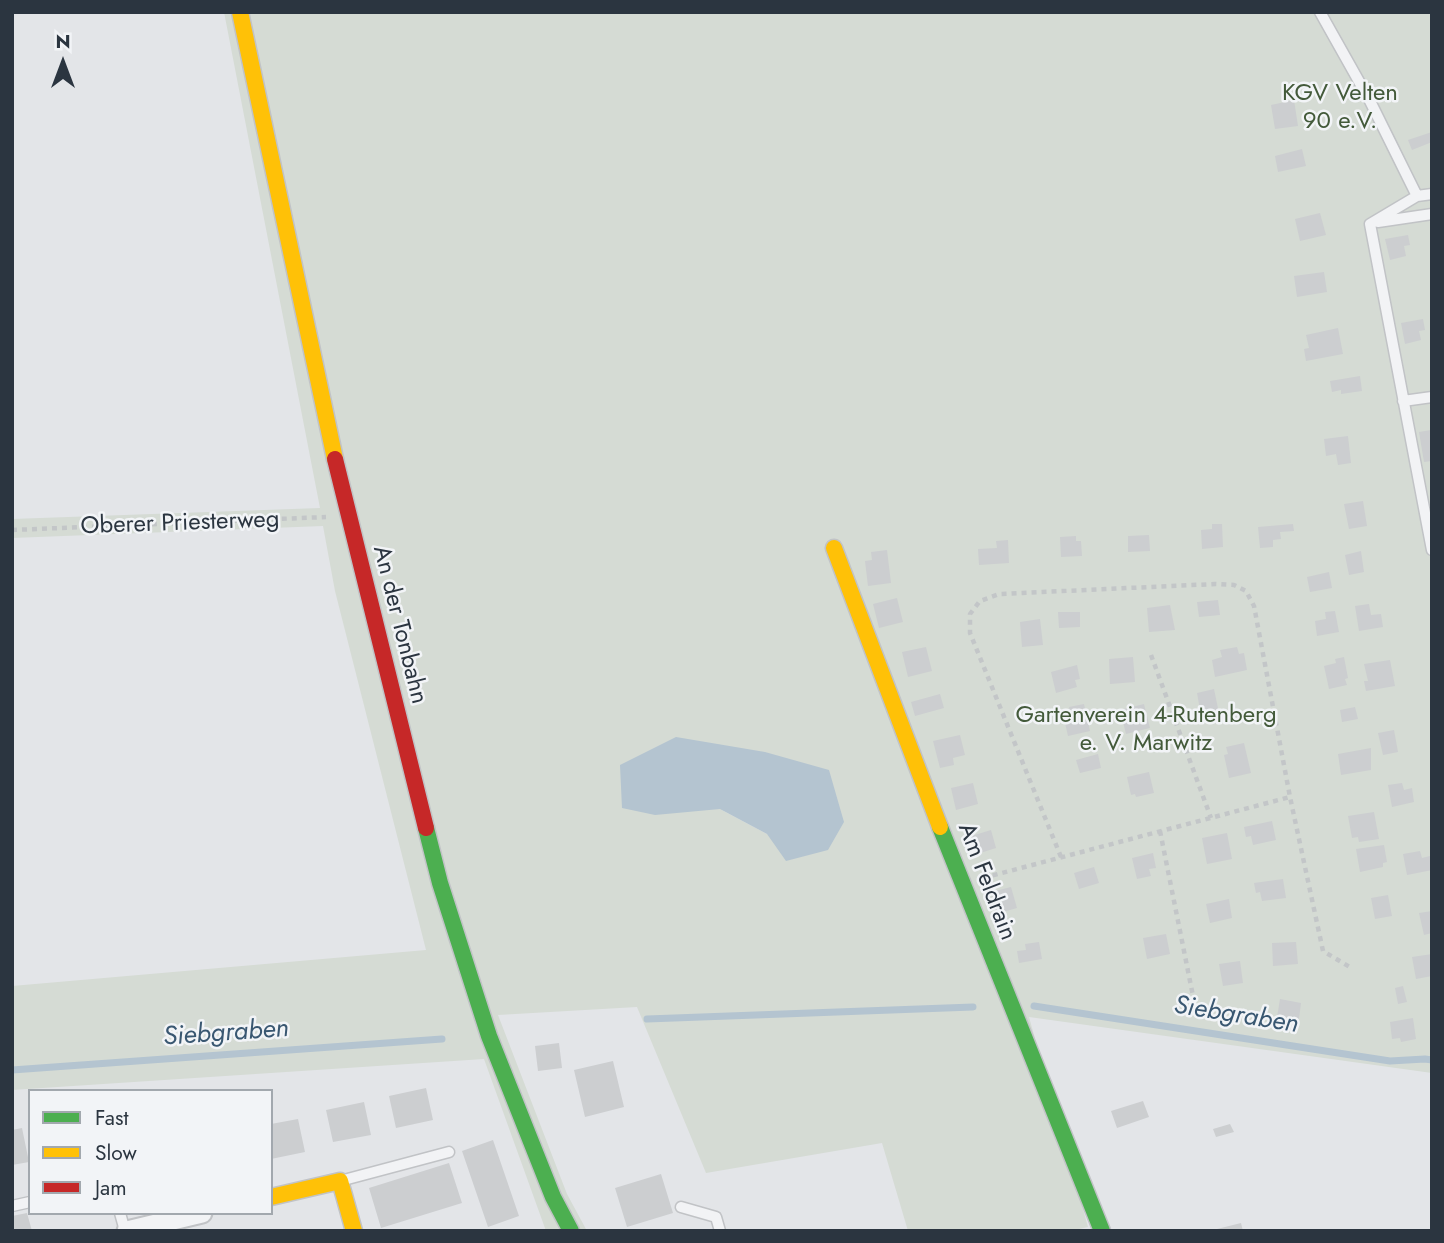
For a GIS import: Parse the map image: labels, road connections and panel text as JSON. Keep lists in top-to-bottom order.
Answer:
{
  "streets": {
    "street": ["An der Tonbahn", "Am Feldrain"],
    "path": ["Oberer Priesterweg"]
  },
  "crossings": [
    ["Oberer Priesterweg", "An der Tonbahn"]
  ],
  "water": ["Siebgraben"],
  "parks": ["KGV Velten 90 e.V.", "Gartenverein 4-Rutenberg e. V. Marwitz"],
  "legend": ["Fast", "Slow", "Jam"],
  "north": "top"
}
